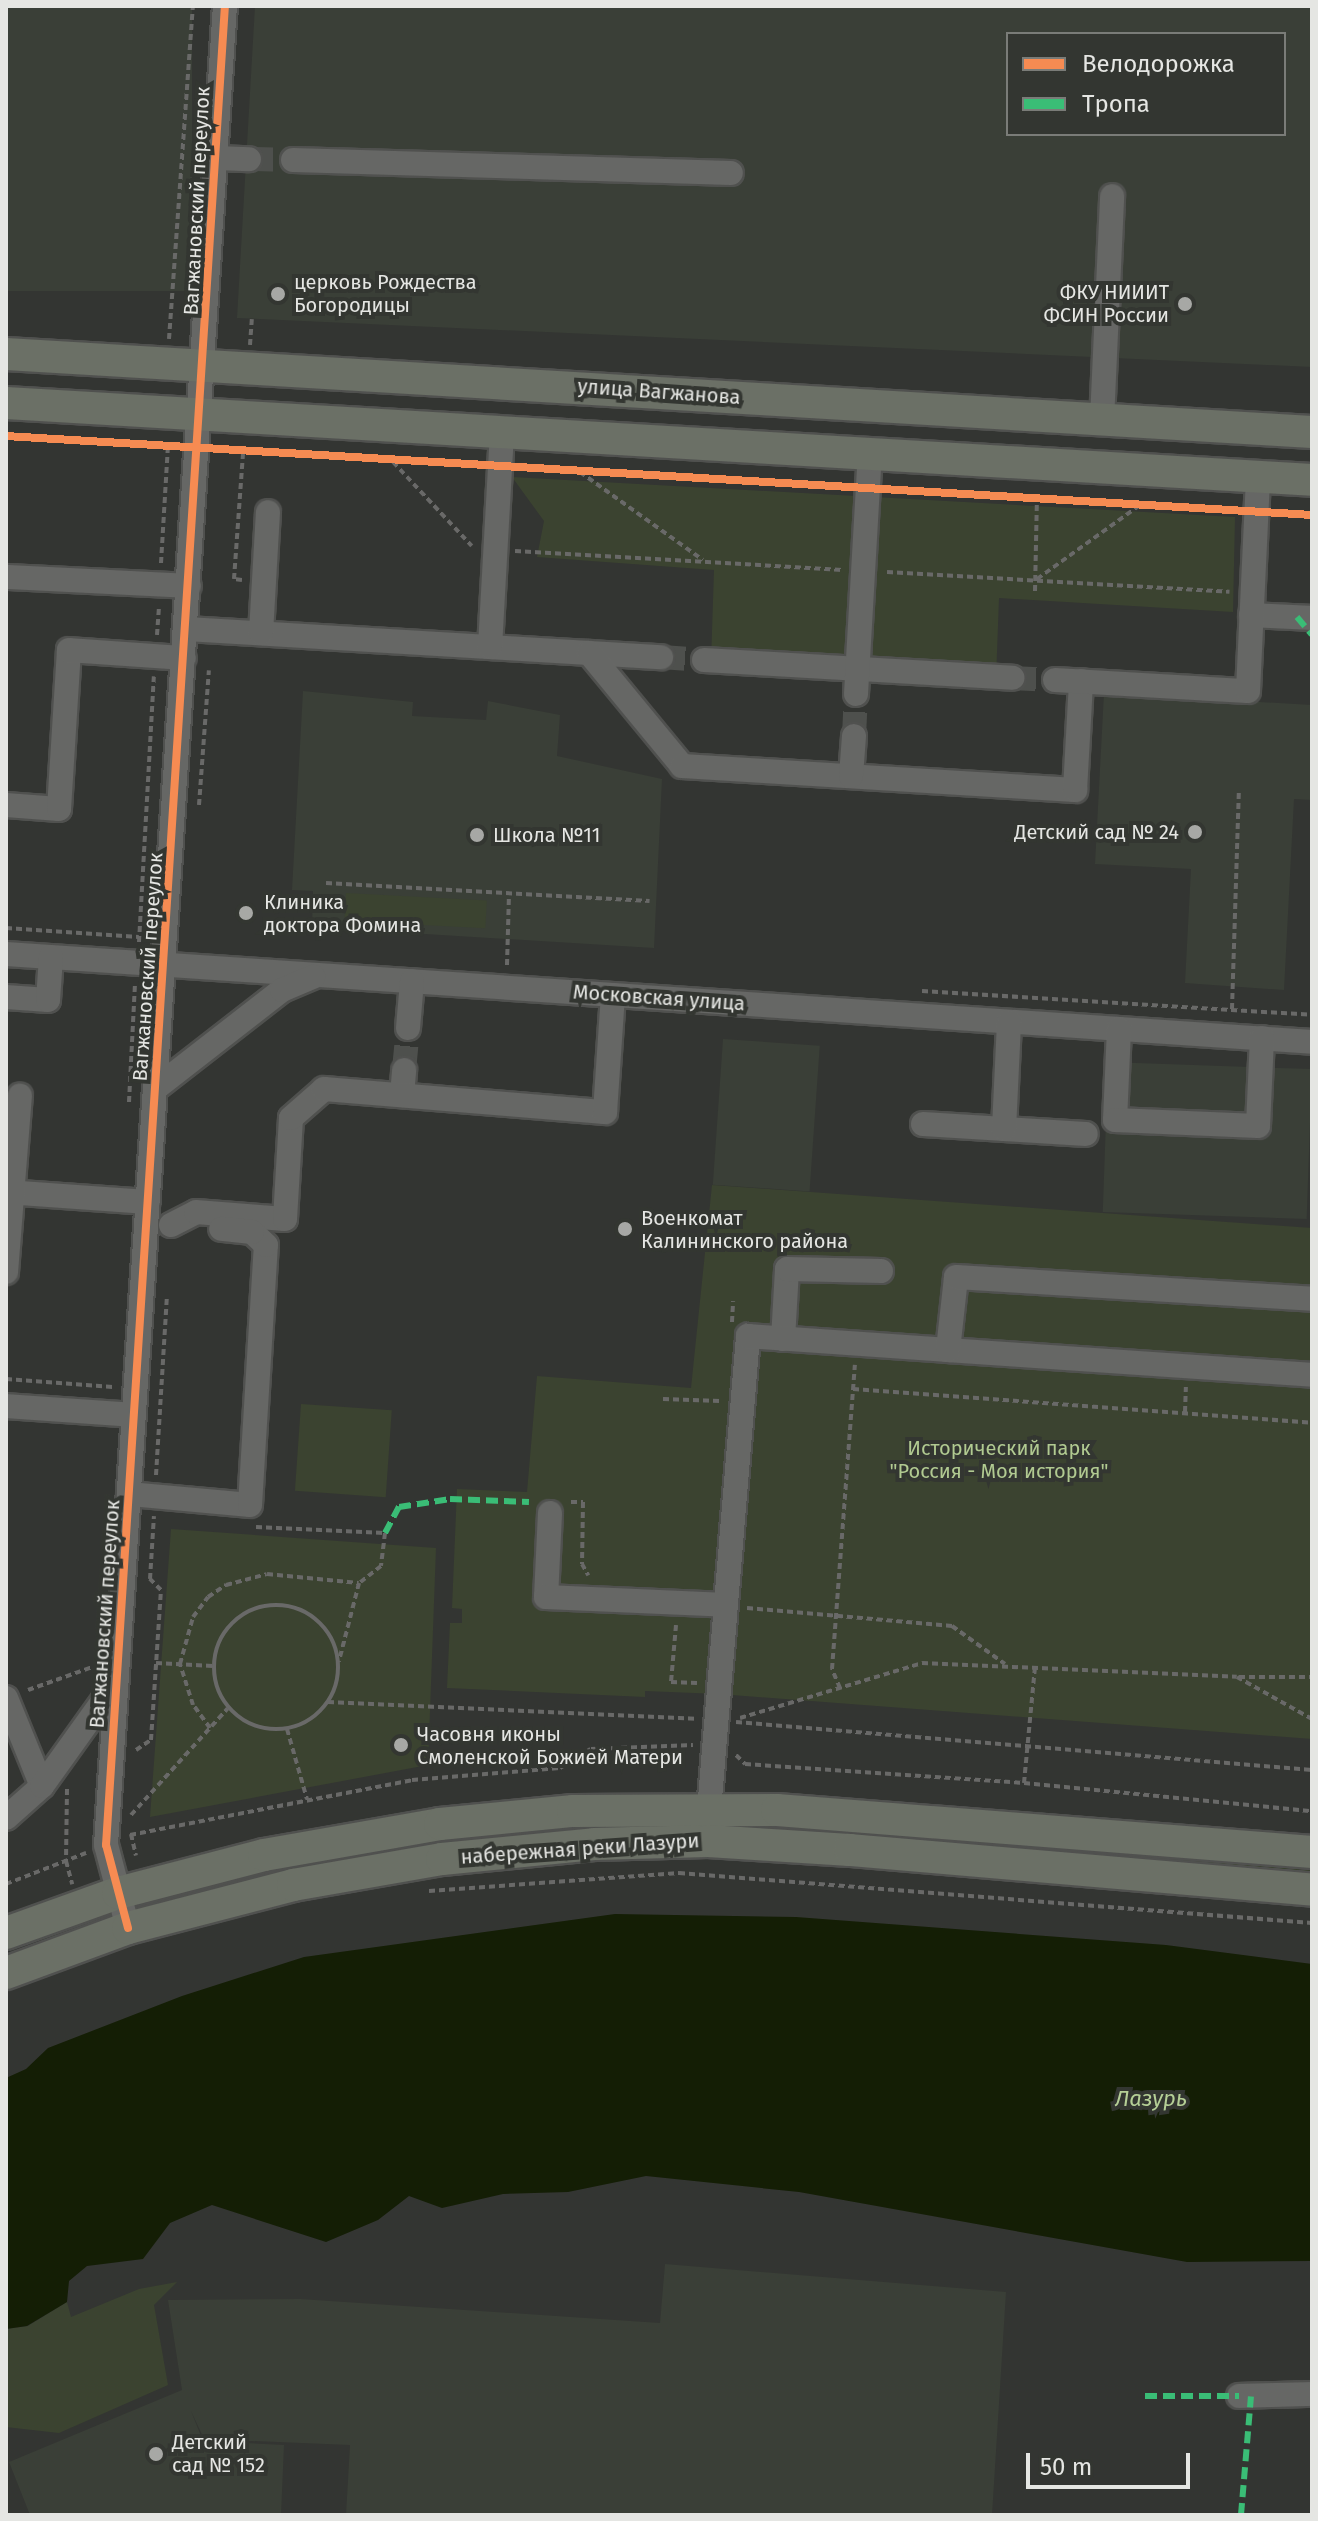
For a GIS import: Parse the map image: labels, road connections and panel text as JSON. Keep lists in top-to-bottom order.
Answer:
{
  "streets": {
    "main road": ["улица Вагжанова", "набережная реки Лазури"],
    "street": ["Вагжановский переулок", "Московская улица"]
  },
  "crossings": [
    ["Вагжановский переулок", "улица Вагжанова"],
    ["Вагжановский переулок", "Московская улица"],
    ["Вагжановский переулок", "набережная реки Лазури"]
  ],
  "water": ["Лазурь"],
  "parks": ["Исторический парк \"Россия - Моя история\""],
  "places": [
    "церковь Рождества Богородицы",
    "ФКУ НИИИТ ФСИН России",
    "Детский сад № 24",
    "Школа №11",
    "Клиника доктора Фомина",
    "Военкомат Калининского района",
    "Часовня иконы Смоленской Божией Матери",
    "Детский сад № 152"
  ],
  "legend": ["Велодорожка", "Тропа"],
  "scale_bar": "50 m"
}
